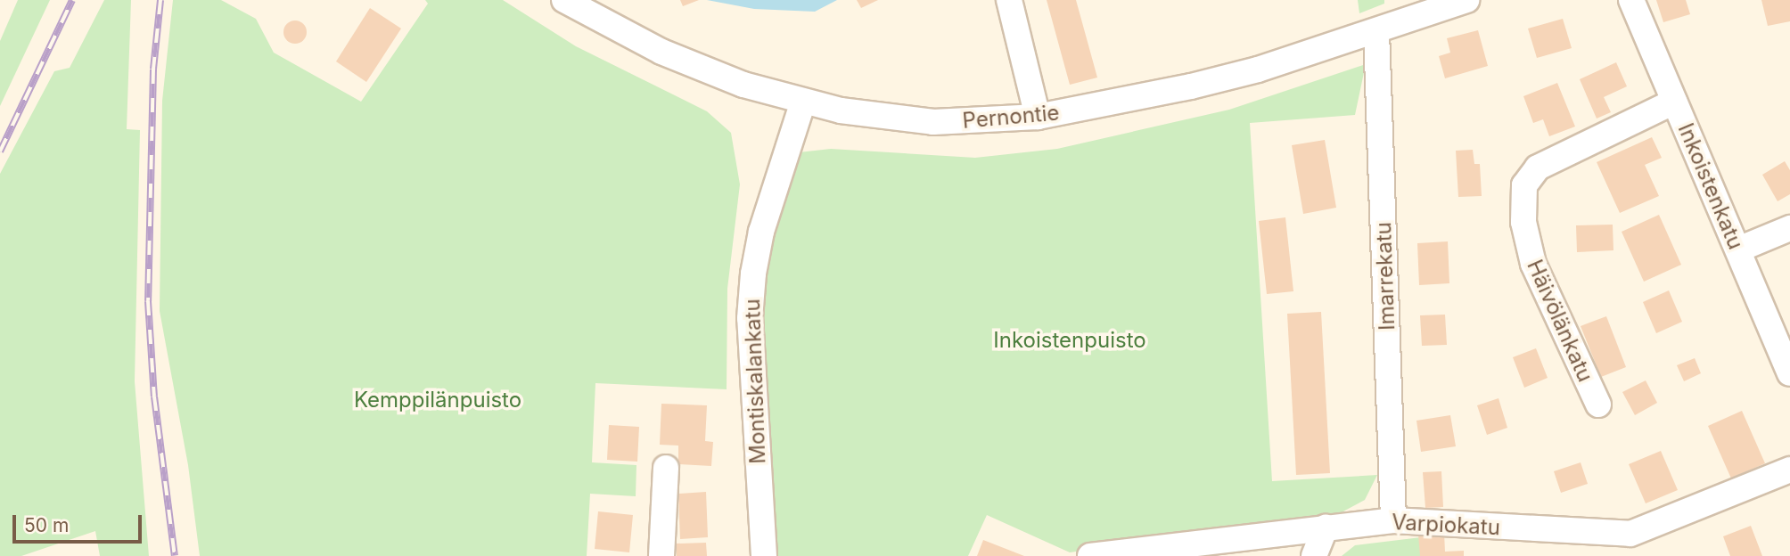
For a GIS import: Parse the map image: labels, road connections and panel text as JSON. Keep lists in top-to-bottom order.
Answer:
{
  "streets": {
    "street": [
      "Pernontie",
      "Inkoistenkatu",
      "Imarrekatu",
      "Häivölänkatu",
      "Montiskalankatu",
      "Varpiokatu"
    ]
  },
  "crossings": [
    ["Pernontie", "Imarrekatu"],
    ["Pernontie", "Montiskalankatu"],
    ["Inkoistenkatu", "Häivölänkatu"],
    ["Imarrekatu", "Varpiokatu"]
  ],
  "parks": ["Inkoistenpuisto", "Kemppilänpuisto"],
  "scale_bar": "50 m"
}
